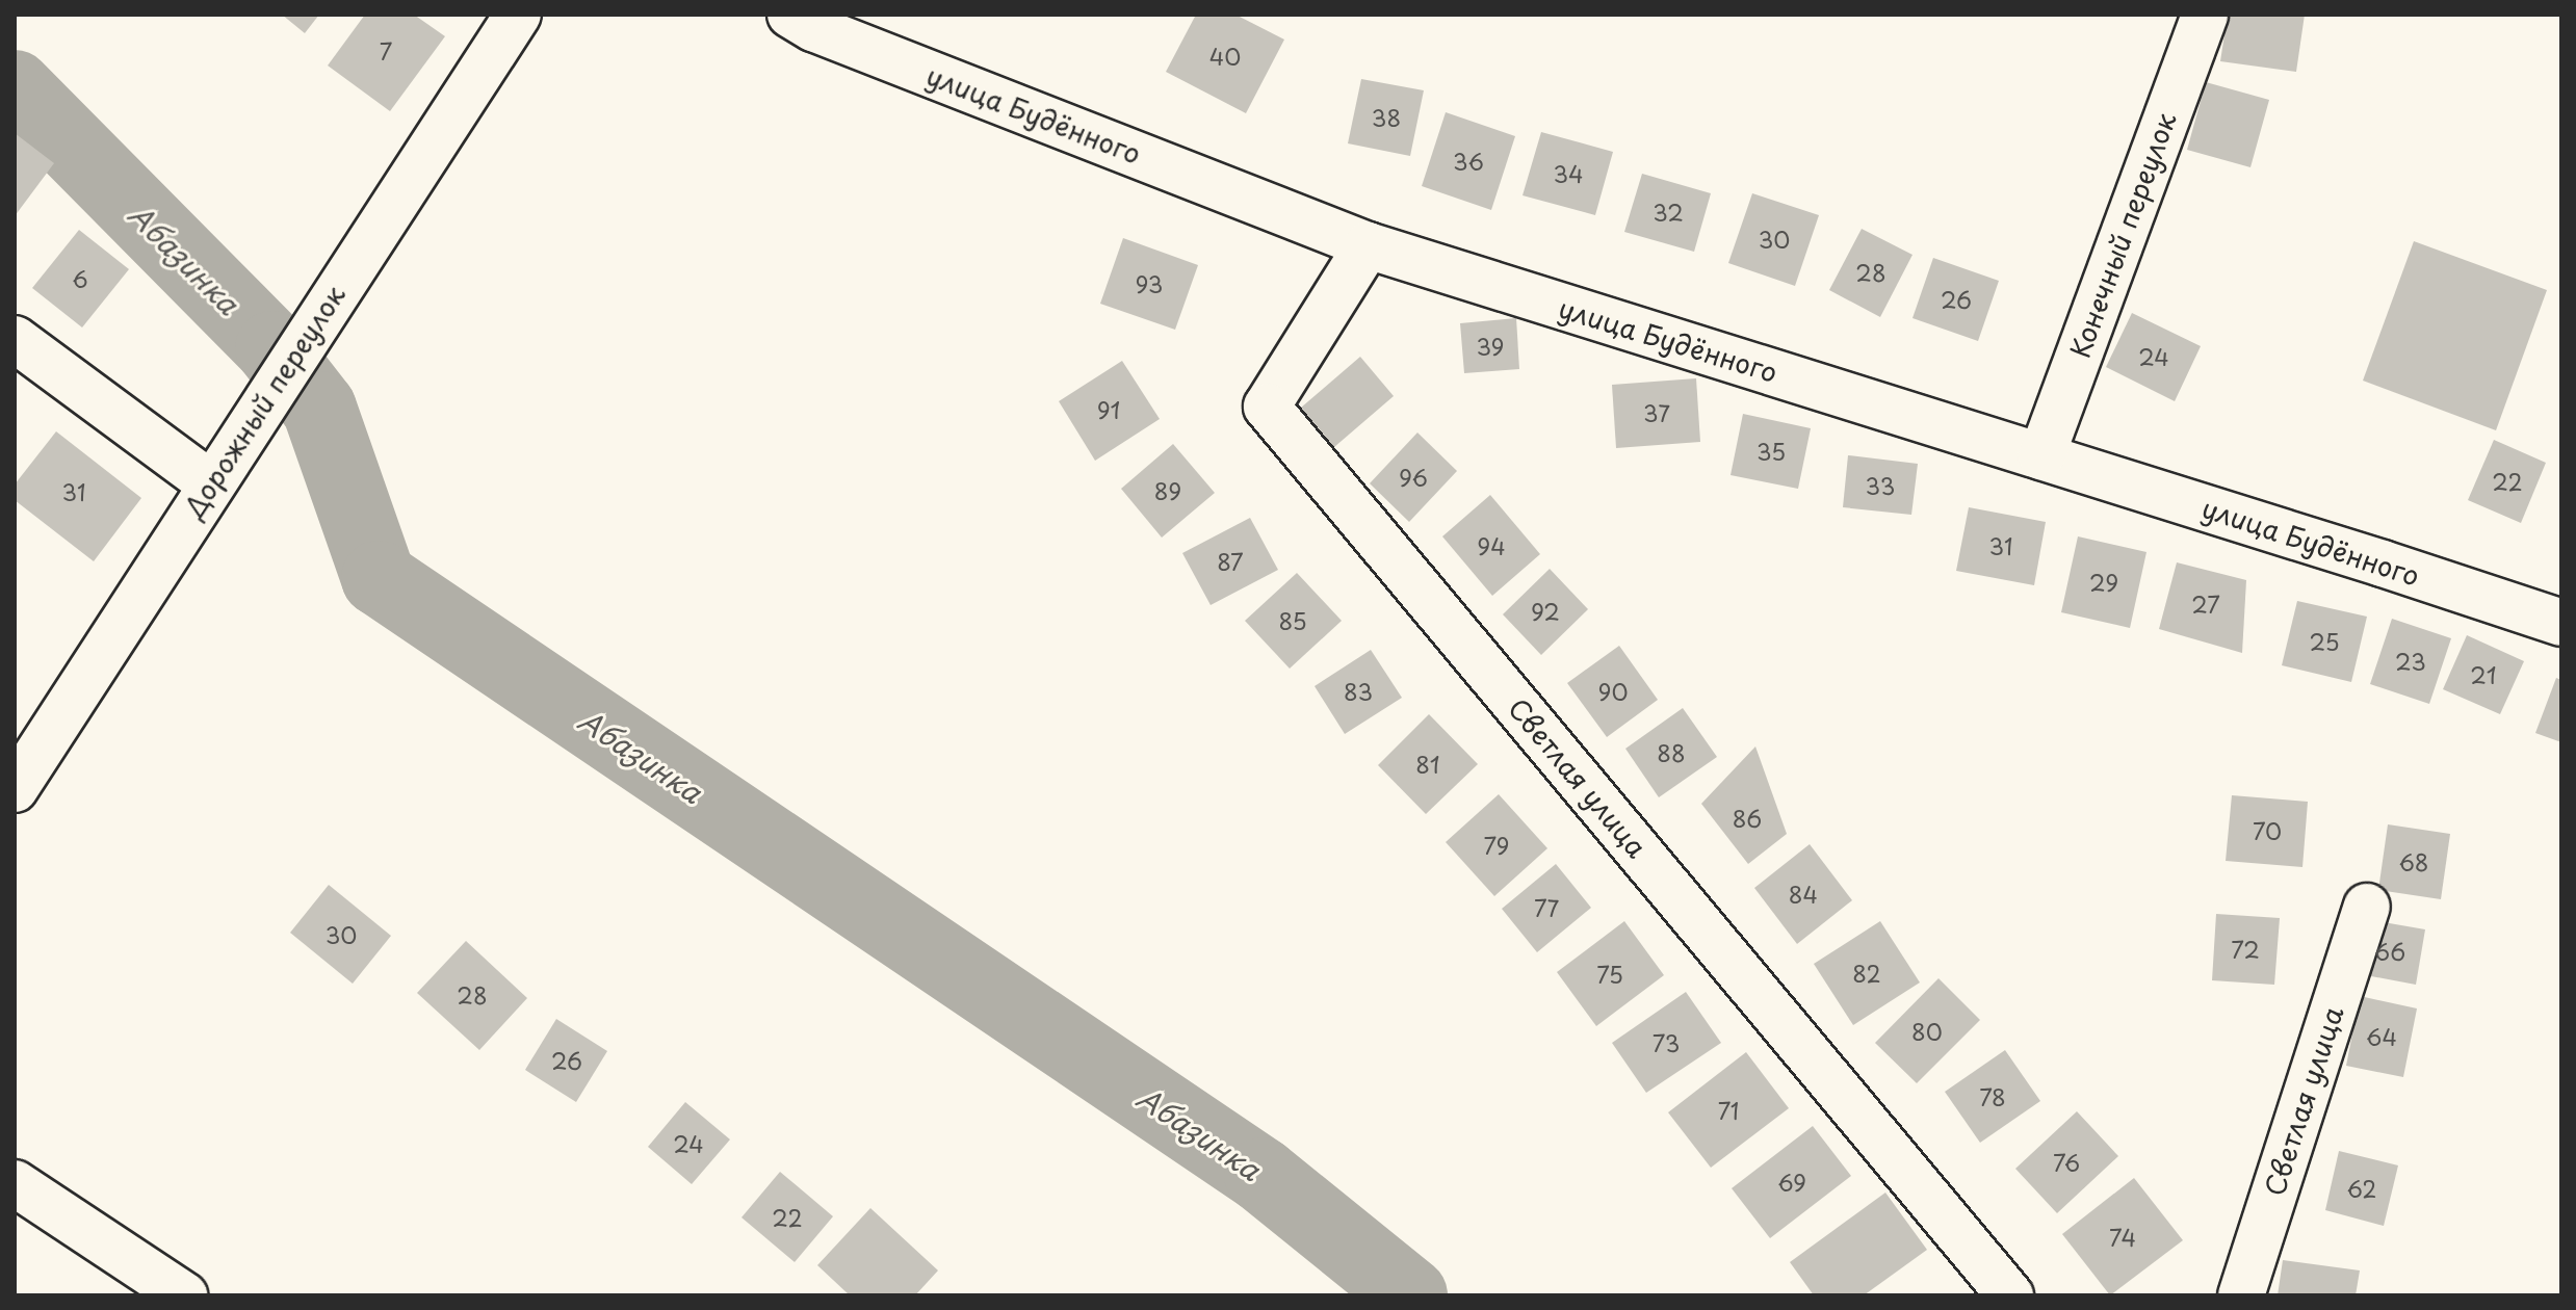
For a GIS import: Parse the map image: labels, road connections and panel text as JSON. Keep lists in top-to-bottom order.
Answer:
{
  "streets": {
    "street": [
      "улица Будённого",
      "Конечный переулок",
      "Дорожный переулок",
      "Светлая улица"
    ]
  },
  "crossings": [
    ["улица Будённого", "Конечный переулок"],
    ["улица Будённого", "Светлая улица"]
  ],
  "water": ["Абазинка"],
  "house_numbers": [
    "7",
    "40",
    "38",
    "36",
    "34",
    "32",
    "30",
    "28",
    "6",
    "93",
    "26",
    "39",
    "24",
    "91",
    "37",
    "35",
    "96",
    "22",
    "33",
    "89",
    "31",
    "94",
    "31",
    "87",
    "29",
    "27",
    "92",
    "85",
    "25",
    "23",
    "21",
    "83",
    "90",
    "88",
    "81",
    "86",
    "70",
    "79",
    "68",
    "84",
    "77",
    "30",
    "72",
    "66",
    "82",
    "75",
    "28",
    "80",
    "64",
    "73",
    "26",
    "78",
    "71",
    "24",
    "76",
    "69",
    "62",
    "22",
    "74"
  ]
}
